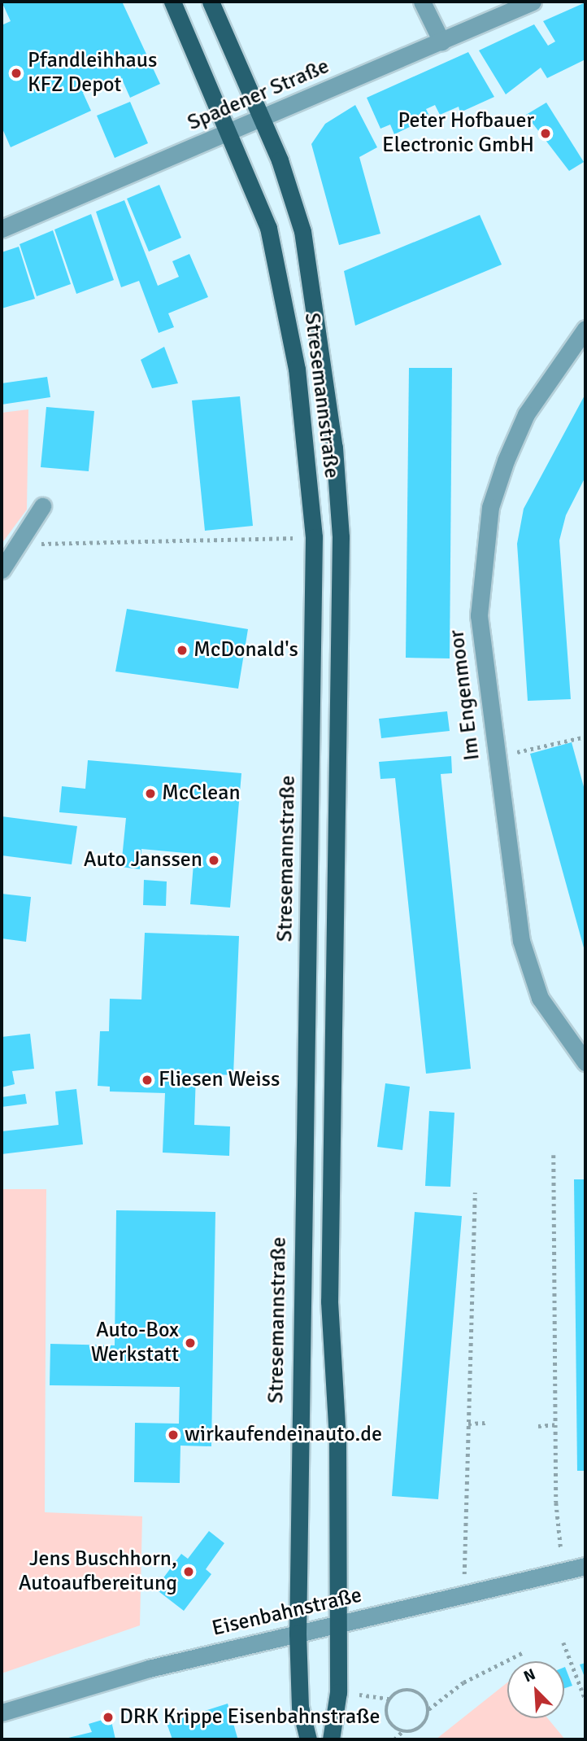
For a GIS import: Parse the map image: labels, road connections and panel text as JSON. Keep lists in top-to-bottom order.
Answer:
{
  "streets": {
    "main road": ["Stresemannstraße"],
    "street": ["Spadener Straße", "Im Engenmoor", "Eisenbahnstraße"]
  },
  "crossings": [
    ["Spadener Straße", "Stresemannstraße"],
    ["Stresemannstraße", "Eisenbahnstraße"]
  ],
  "places": [
    "Pfandleihhaus KFZ Depot",
    "Peter Hofbauer Electronic GmbH",
    "McDonald's",
    "McClean",
    "Auto Janssen",
    "Fliesen Weiss",
    "Auto-Box Werkstatt",
    "wirkaufendeinauto.de",
    "Jens Buschhorn, Autoaufbereitung",
    "DRK Krippe Eisenbahnstraße"
  ],
  "north": "top left"
}
